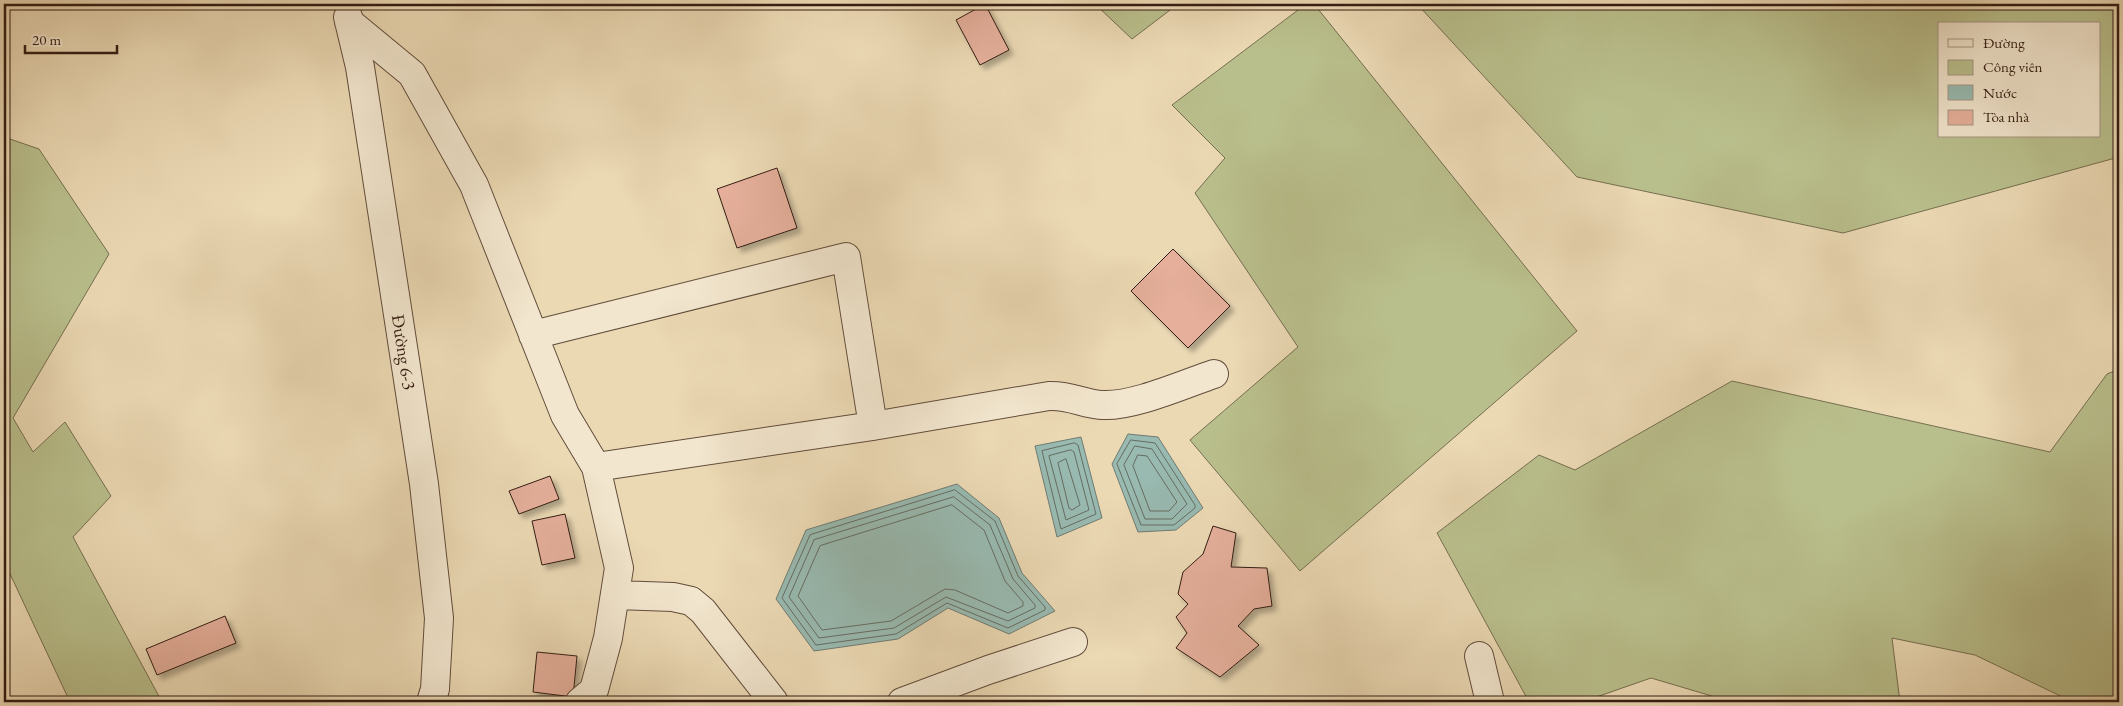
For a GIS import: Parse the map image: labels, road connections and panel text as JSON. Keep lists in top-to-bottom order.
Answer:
{
  "streets": {
    "street": ["Đường 6-3"]
  },
  "legend": [
    "Đường",
    "Công viên",
    "Nước",
    "Tòa nhà"
  ],
  "scale_bar": "20 m"
}
